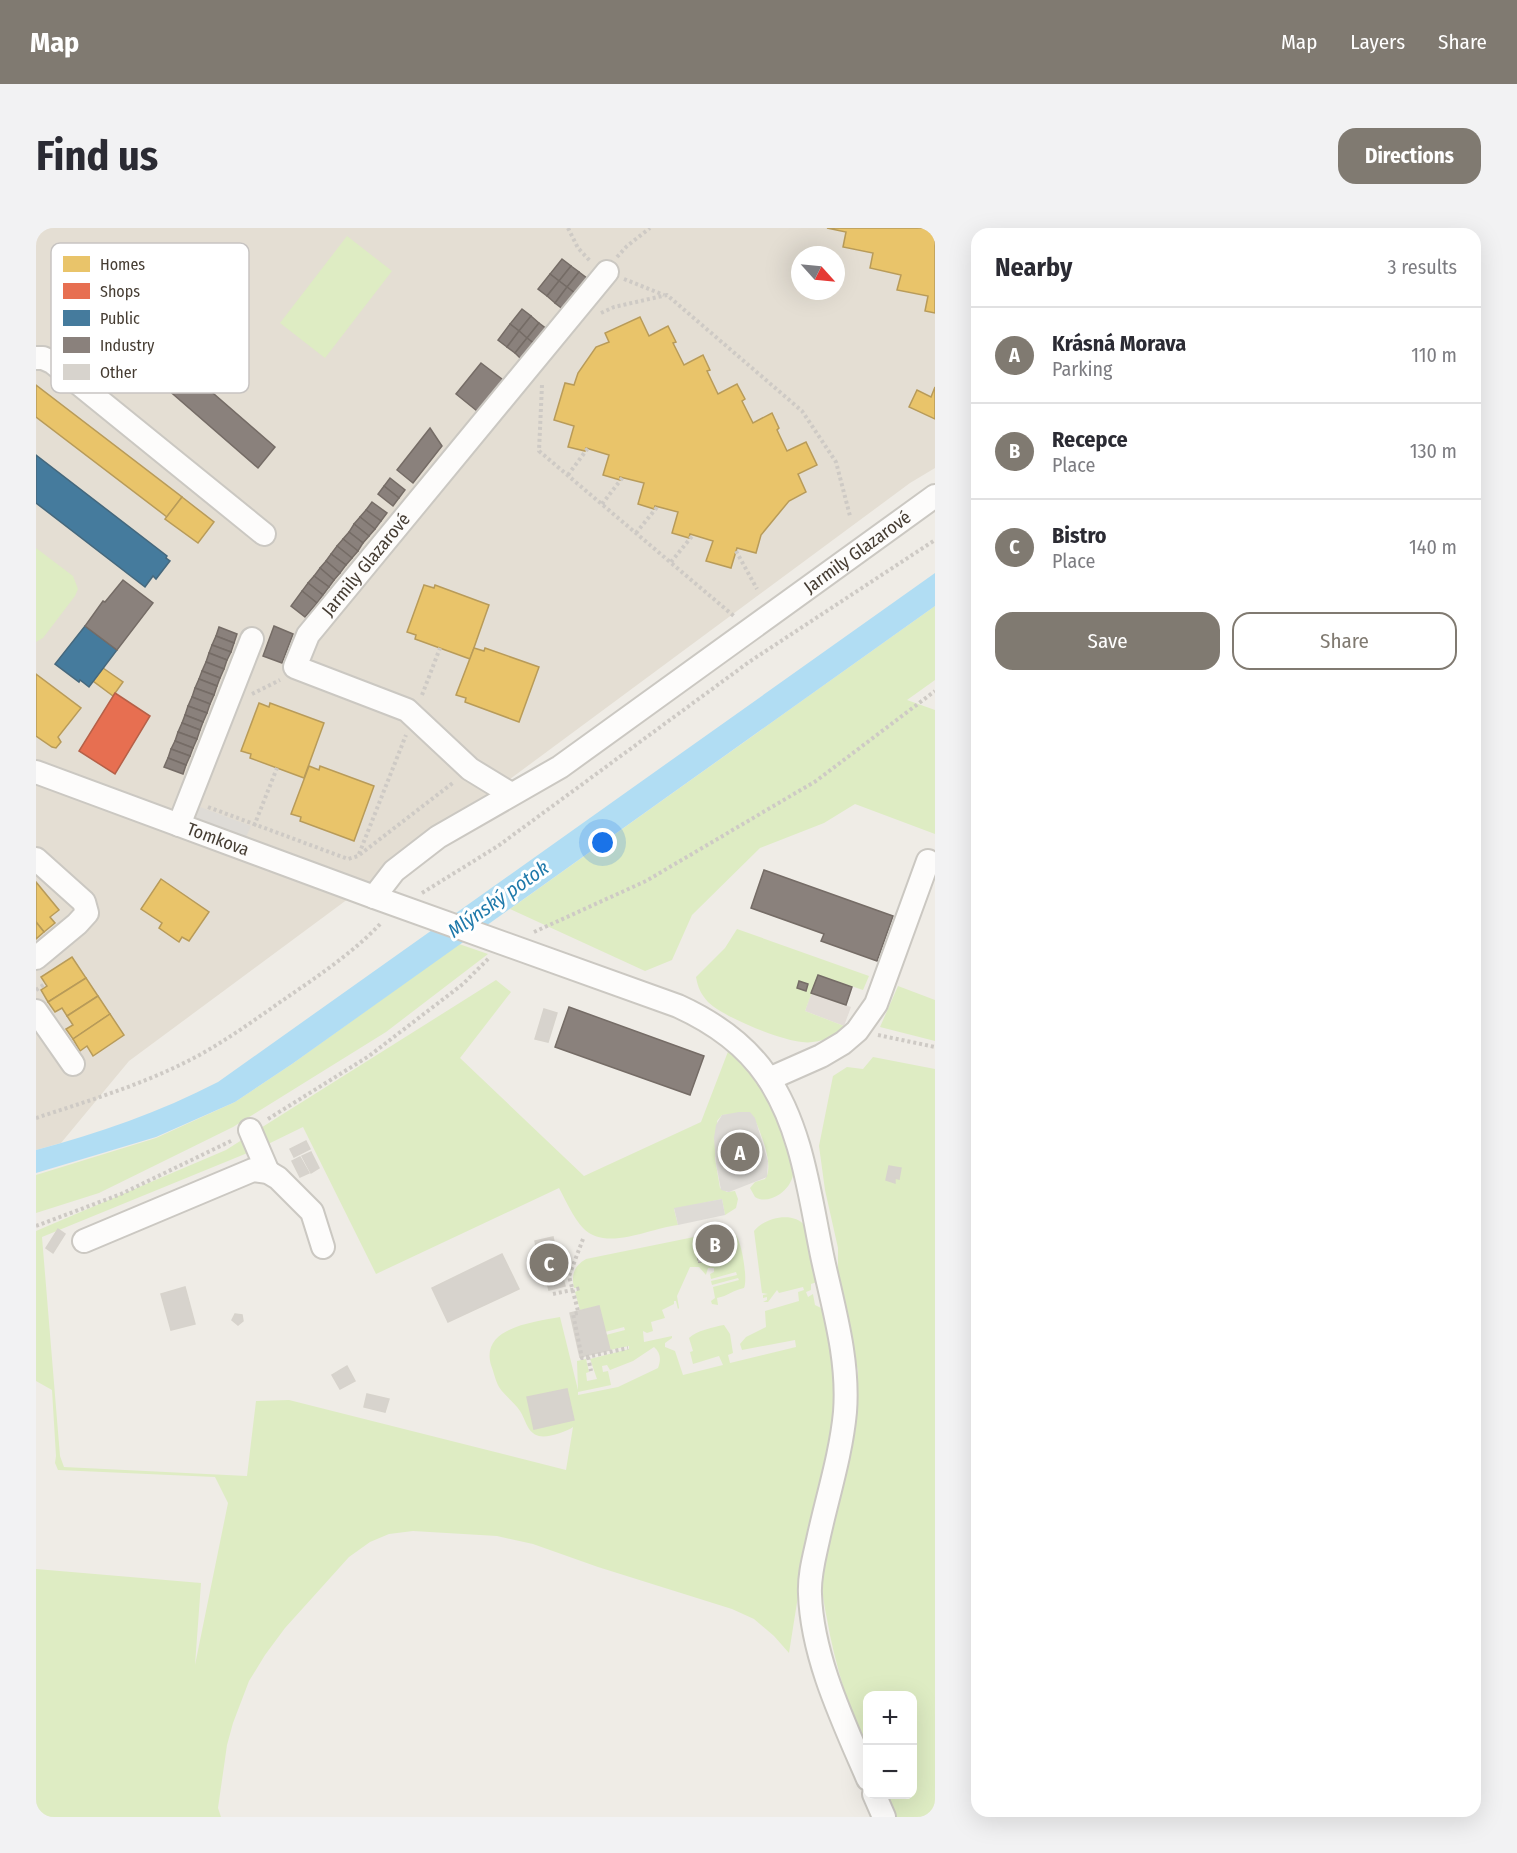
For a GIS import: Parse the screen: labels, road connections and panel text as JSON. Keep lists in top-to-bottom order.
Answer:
{
  "streets": {
    "street": ["Jarmily Glazarové", "Tomkova"]
  },
  "crossings": [
    ["Jarmily Glazarové", "Tomkova"]
  ],
  "water": ["Mlýnský potok"],
  "legend": [
    "Homes",
    "Shops",
    "Public",
    "Industry",
    "Other"
  ],
  "north": "bottom right",
  "page": {
    "header": "Map",
    "nav": ["Map", "Layers", "Share"],
    "buttons": [
      "Directions",
      ["Save", "Share"]
    ],
    "title": "Find us",
    "heading": ["Nearby", "3 results"],
    "list": [
      {
        "mark": "A",
        "name": "Krásná Morava",
        "note": "Parking",
        "value": "110 m"
      },
      {
        "mark": "B",
        "name": "Recepce",
        "note": "Place",
        "value": "130 m"
      },
      {
        "mark": "C",
        "name": "Bistro",
        "note": "Place",
        "value": "140 m"
      }
    ],
    "pins": ["A", "B", "C"],
    "map_buttons": ["+", "−"]
  }
}
